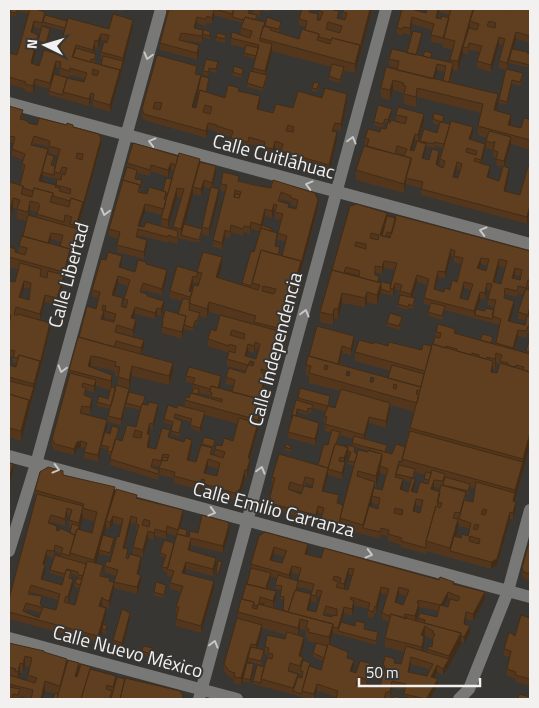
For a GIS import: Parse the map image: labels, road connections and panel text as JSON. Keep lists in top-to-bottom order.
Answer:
{
  "streets": {
    "street": [
      "Calle Cuitláhuac",
      "Calle Libertad",
      "Calle Independencia",
      "Calle Emilio Carranza",
      "Calle Nuevo México"
    ]
  },
  "crossings": [
    ["Calle Cuitláhuac", "Calle Libertad"],
    ["Calle Cuitláhuac", "Calle Independencia"],
    ["Calle Libertad", "Calle Emilio Carranza"],
    ["Calle Independencia", "Calle Emilio Carranza"],
    ["Calle Independencia", "Calle Nuevo México"]
  ],
  "one_way": [
    "Calle Cuitláhuac",
    "Calle Libertad",
    "Calle Independencia",
    "Calle Emilio Carranza"
  ],
  "scale_bar": "50 m",
  "north": "left"
}
